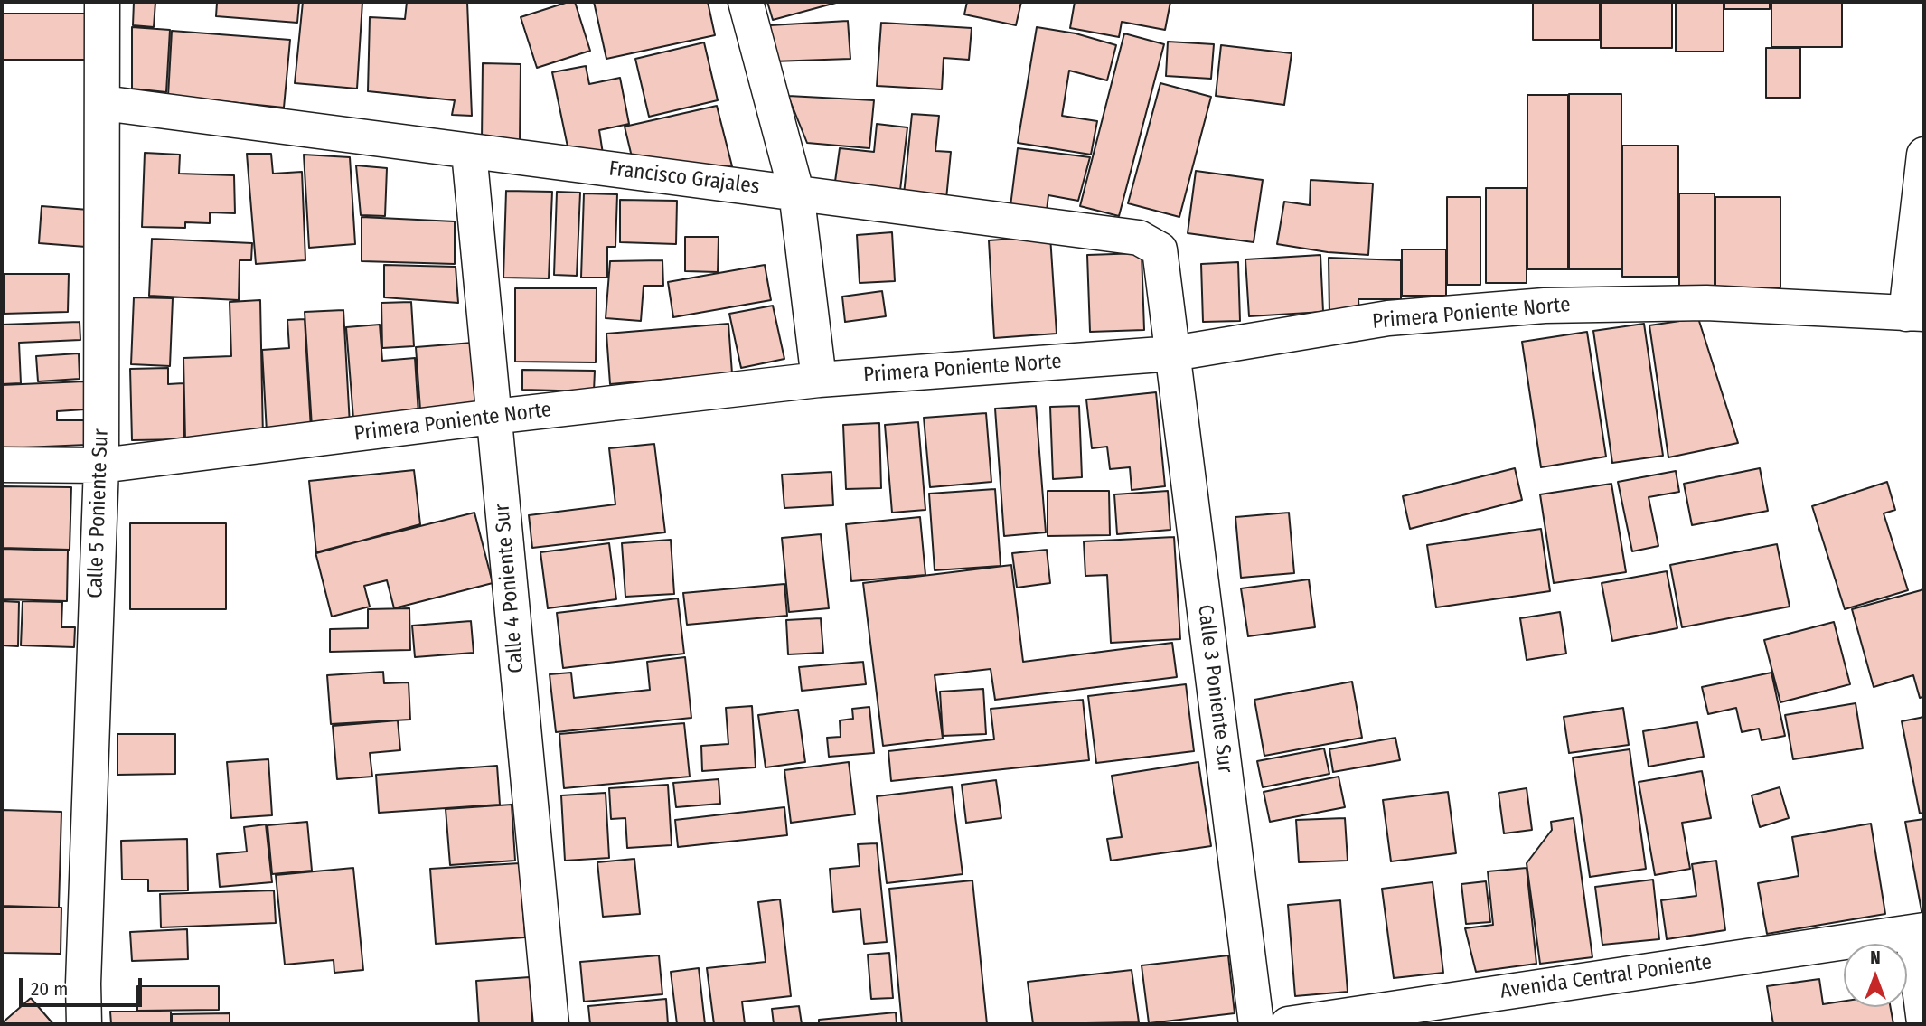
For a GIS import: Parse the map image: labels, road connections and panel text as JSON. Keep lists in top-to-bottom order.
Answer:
{
  "streets": {
    "street": [
      "Francisco Grajales",
      "Primera Poniente Norte",
      "Calle 5 Poniente Sur",
      "Calle 4 Poniente Sur",
      "Calle 3 Poniente Sur",
      "Avenida Central Poniente"
    ]
  },
  "crossings": [
    ["Francisco Grajales", "Primera Poniente Norte"],
    ["Francisco Grajales", "Calle 5 Poniente Sur"],
    ["Francisco Grajales", "Calle 4 Poniente Sur"],
    ["Francisco Grajales", "Calle 3 Poniente Sur"],
    ["Primera Poniente Norte", "Calle 5 Poniente Sur"],
    ["Primera Poniente Norte", "Calle 4 Poniente Sur"],
    ["Primera Poniente Norte", "Calle 3 Poniente Sur"]
  ],
  "scale_bar": "20 m",
  "north": "top"
}
